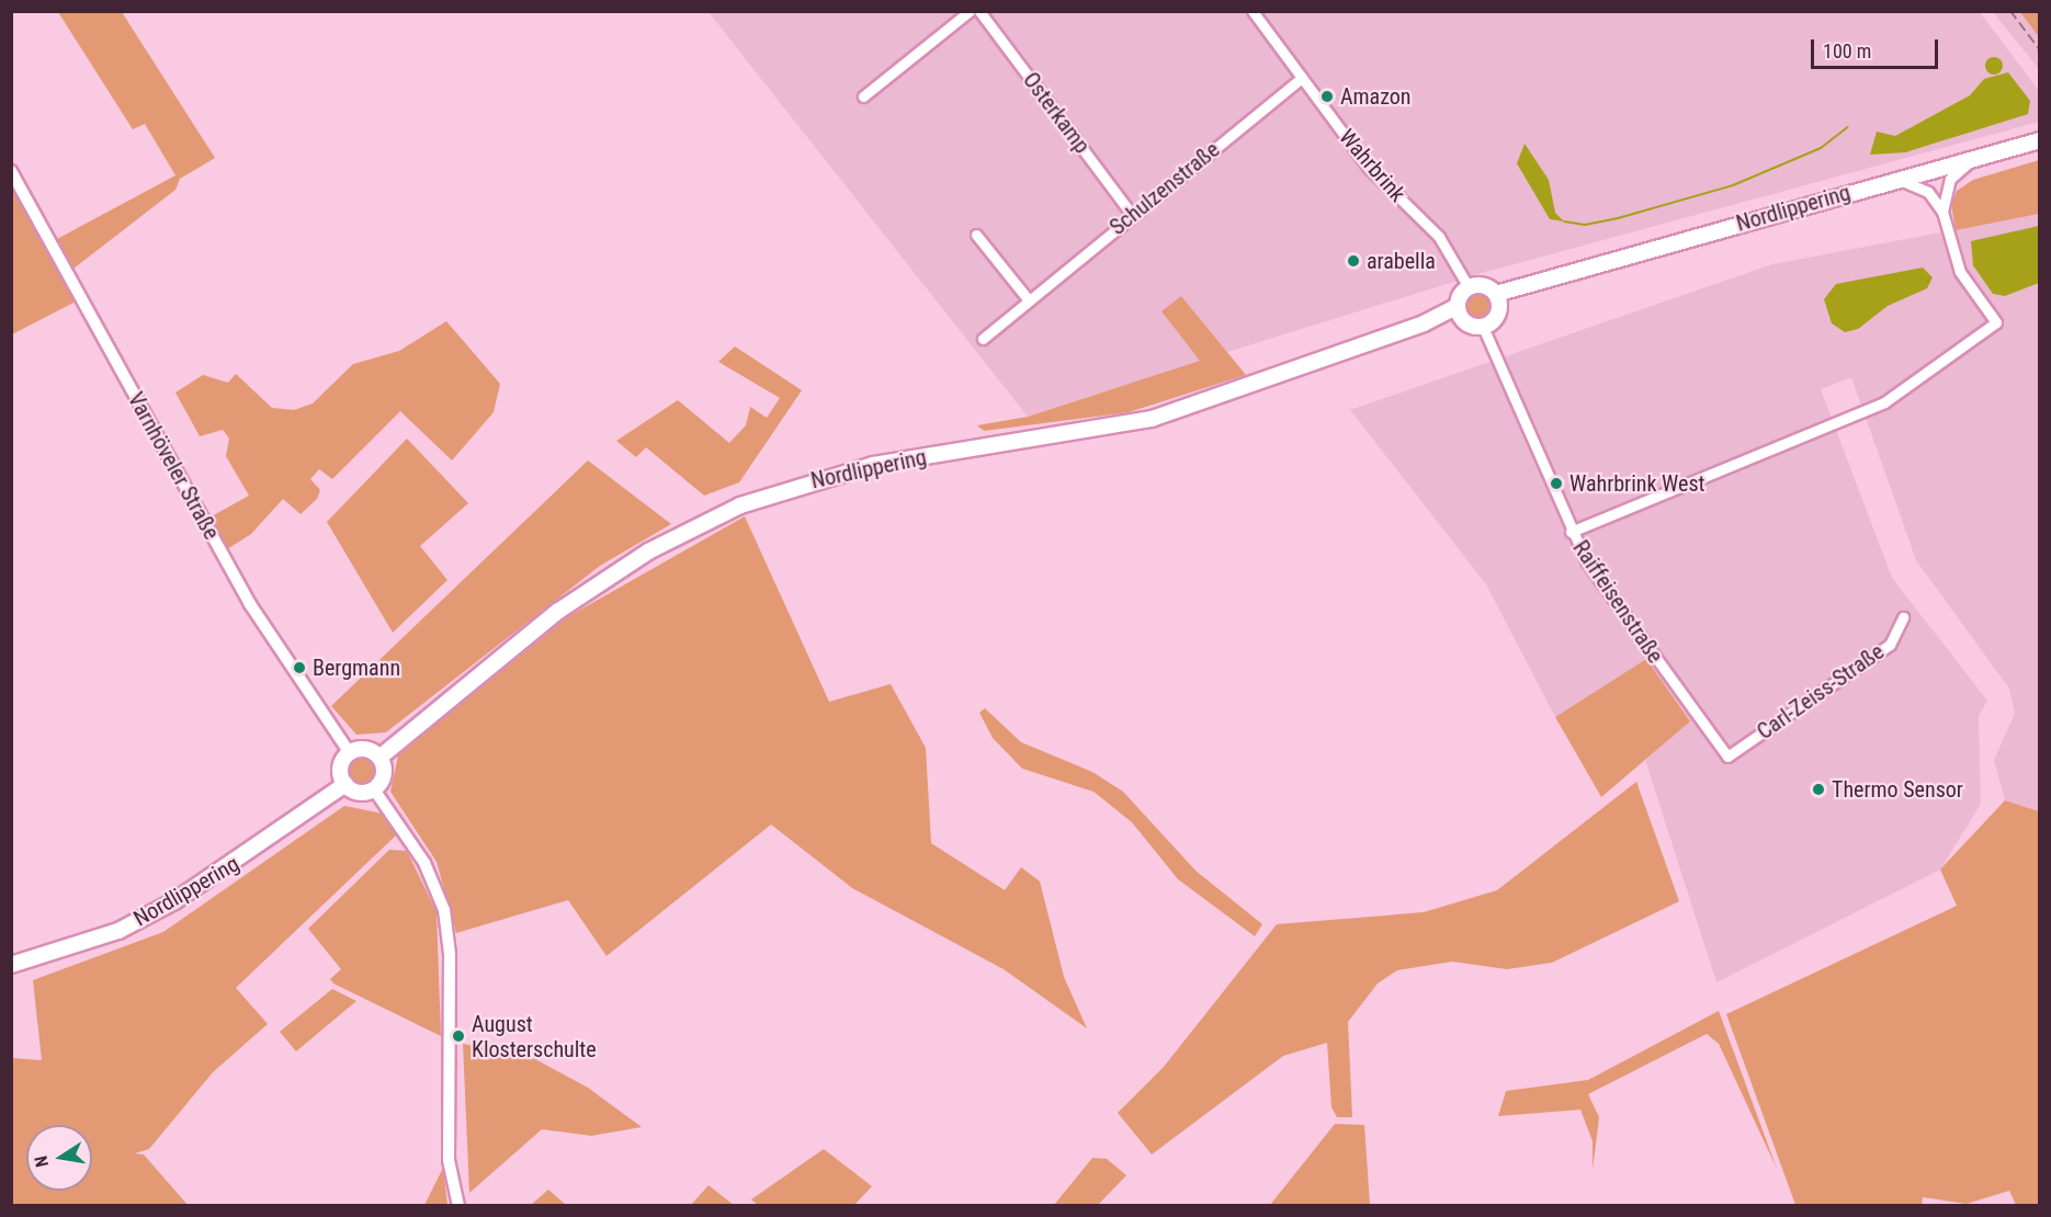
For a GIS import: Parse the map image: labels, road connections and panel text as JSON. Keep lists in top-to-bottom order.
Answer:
{
  "streets": {
    "main road": ["Nordlippering"],
    "street": [
      "Osterkamp",
      "Wahrbrink",
      "Schulzenstraße",
      "Varnhöveler Straße",
      "Raiffeisenstraße",
      "Carl-Zeiss-Straße"
    ]
  },
  "crossings": [
    ["Osterkamp", "Schulzenstraße"],
    ["Wahrbrink", "Schulzenstraße"],
    ["Nordlippering", "Varnhöveler Straße"],
    ["Raiffeisenstraße", "Carl-Zeiss-Straße"]
  ],
  "places": [
    "Amazon",
    "arabella",
    "Wahrbrink West",
    "Bergmann",
    "Thermo Sensor",
    "August Klosterschulte"
  ],
  "scale_bar": "100 m",
  "north": "left"
}
